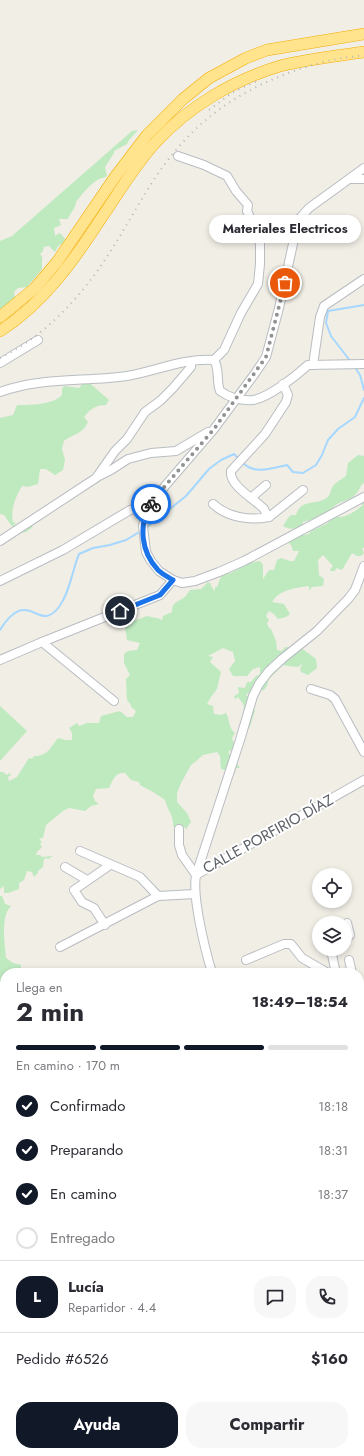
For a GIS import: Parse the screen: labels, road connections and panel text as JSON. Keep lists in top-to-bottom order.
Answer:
{
  "streets": {
    "street": ["CALLE PORFIRIO DÍAZ"]
  },
  "places": ["Materiales Electricos"],
  "page": {
    "bubble": "Materiales Electricos",
    "heading": ["2 min", "Llega en", "18:49–18:54"],
    "panel": [
      "Lucía",
      "Repartidor · 4.4",
      "Pedido #6526",
      "$160"
    ],
    "bar": "En camino · 170 m",
    "list": [
      ["Confirmado", "18:18"],
      ["Preparando", "18:31"],
      ["En camino", "18:37"],
      "Entregado"
    ],
    "round": "L",
    "buttons": ["Ayuda", "Compartir"]
  }
}
